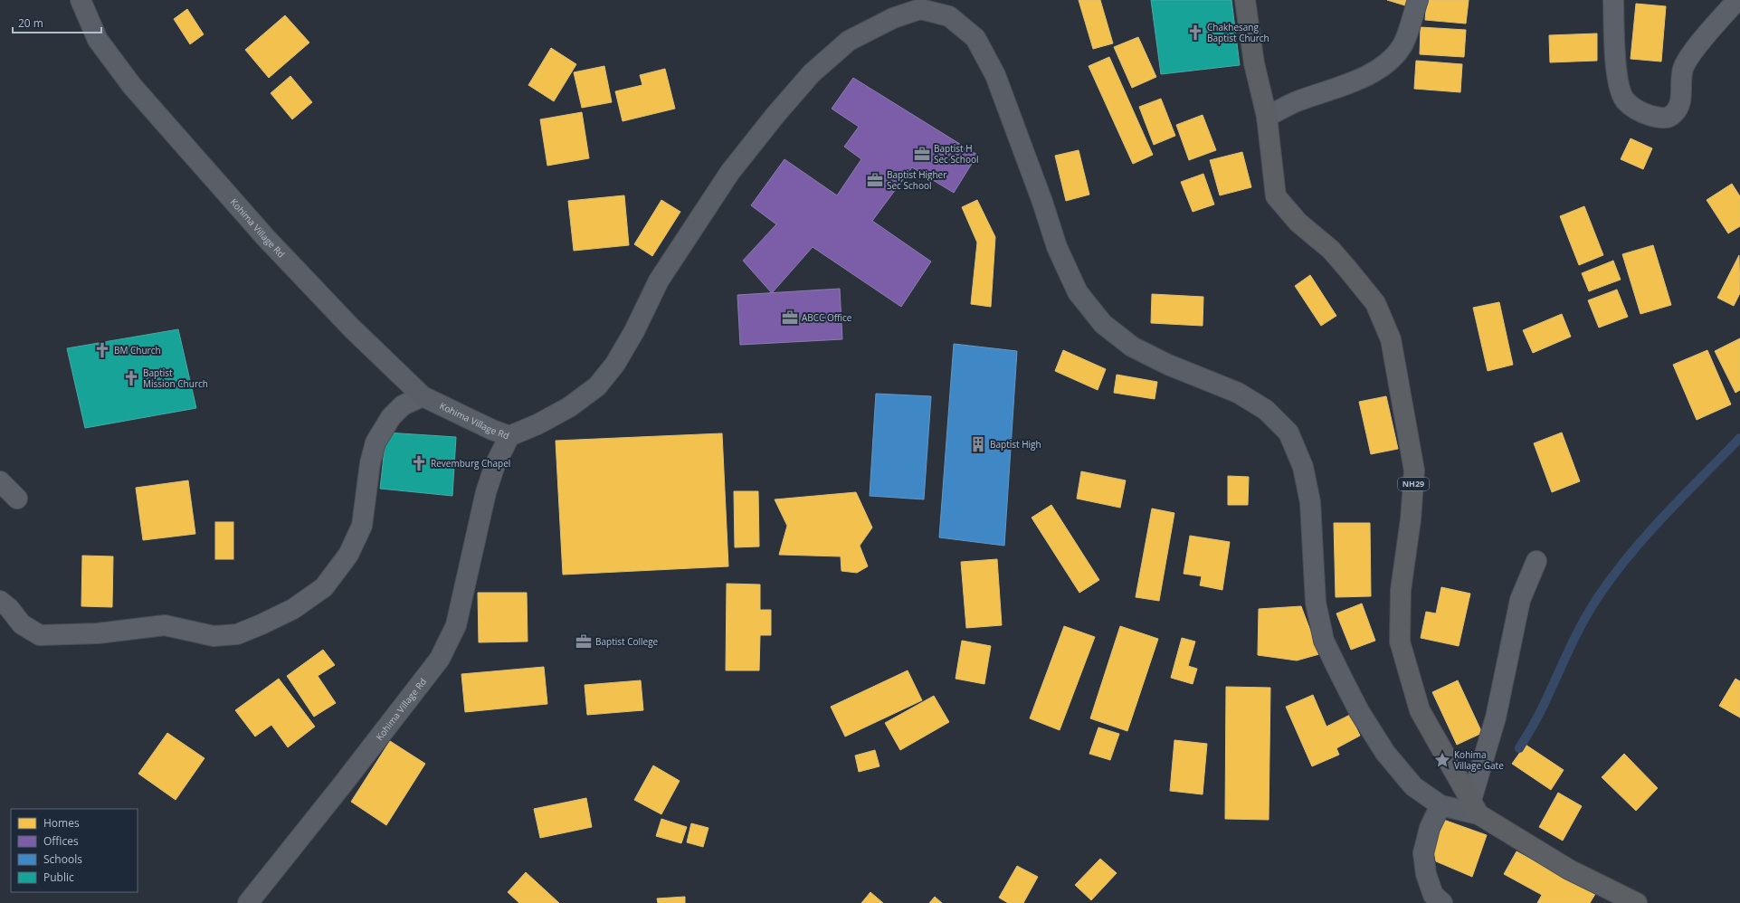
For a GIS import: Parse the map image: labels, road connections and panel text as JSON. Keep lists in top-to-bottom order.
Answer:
{
  "streets": {
    "highway": ["NH29"],
    "main road": ["Kohima Village Rd"]
  },
  "places": {
    "church": [
      "Chakhesang Baptist Church",
      "BM Church",
      "Baptist Mission Church",
      "Revemburg Chapel"
    ],
    "office": [
      "Baptist H Sec School",
      "Baptist Higher Sec School",
      "ABCC Office",
      "Baptist College"
    ],
    "building": ["Baptist High"],
    "place": ["Kohima Village Gate"]
  },
  "legend": [
    "Homes",
    "Offices",
    "Schools",
    "Public"
  ],
  "scale_bar": "20 m"
}
